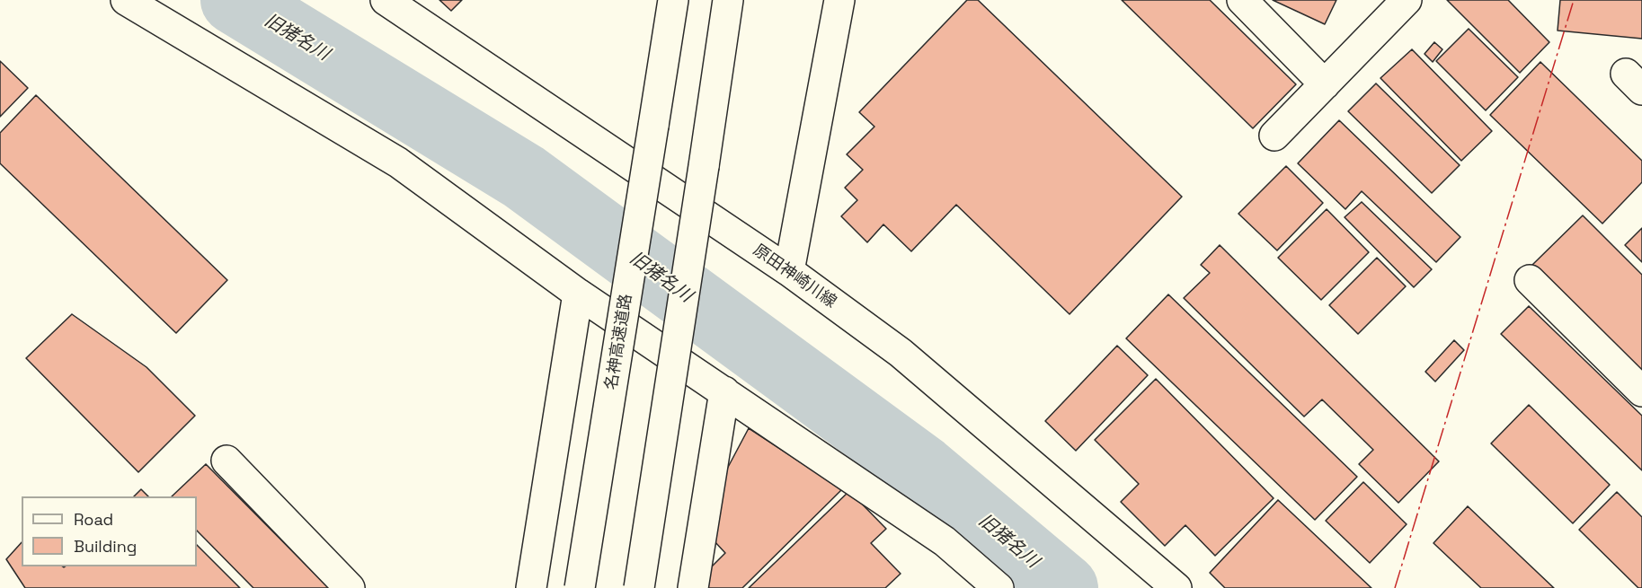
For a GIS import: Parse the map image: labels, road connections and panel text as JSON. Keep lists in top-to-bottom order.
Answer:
{
  "streets": {
    "main road": ["原田神崎川線", "名神高速道路"]
  },
  "water": ["旧猪名川"],
  "legend": ["Road", "Building"]
}
